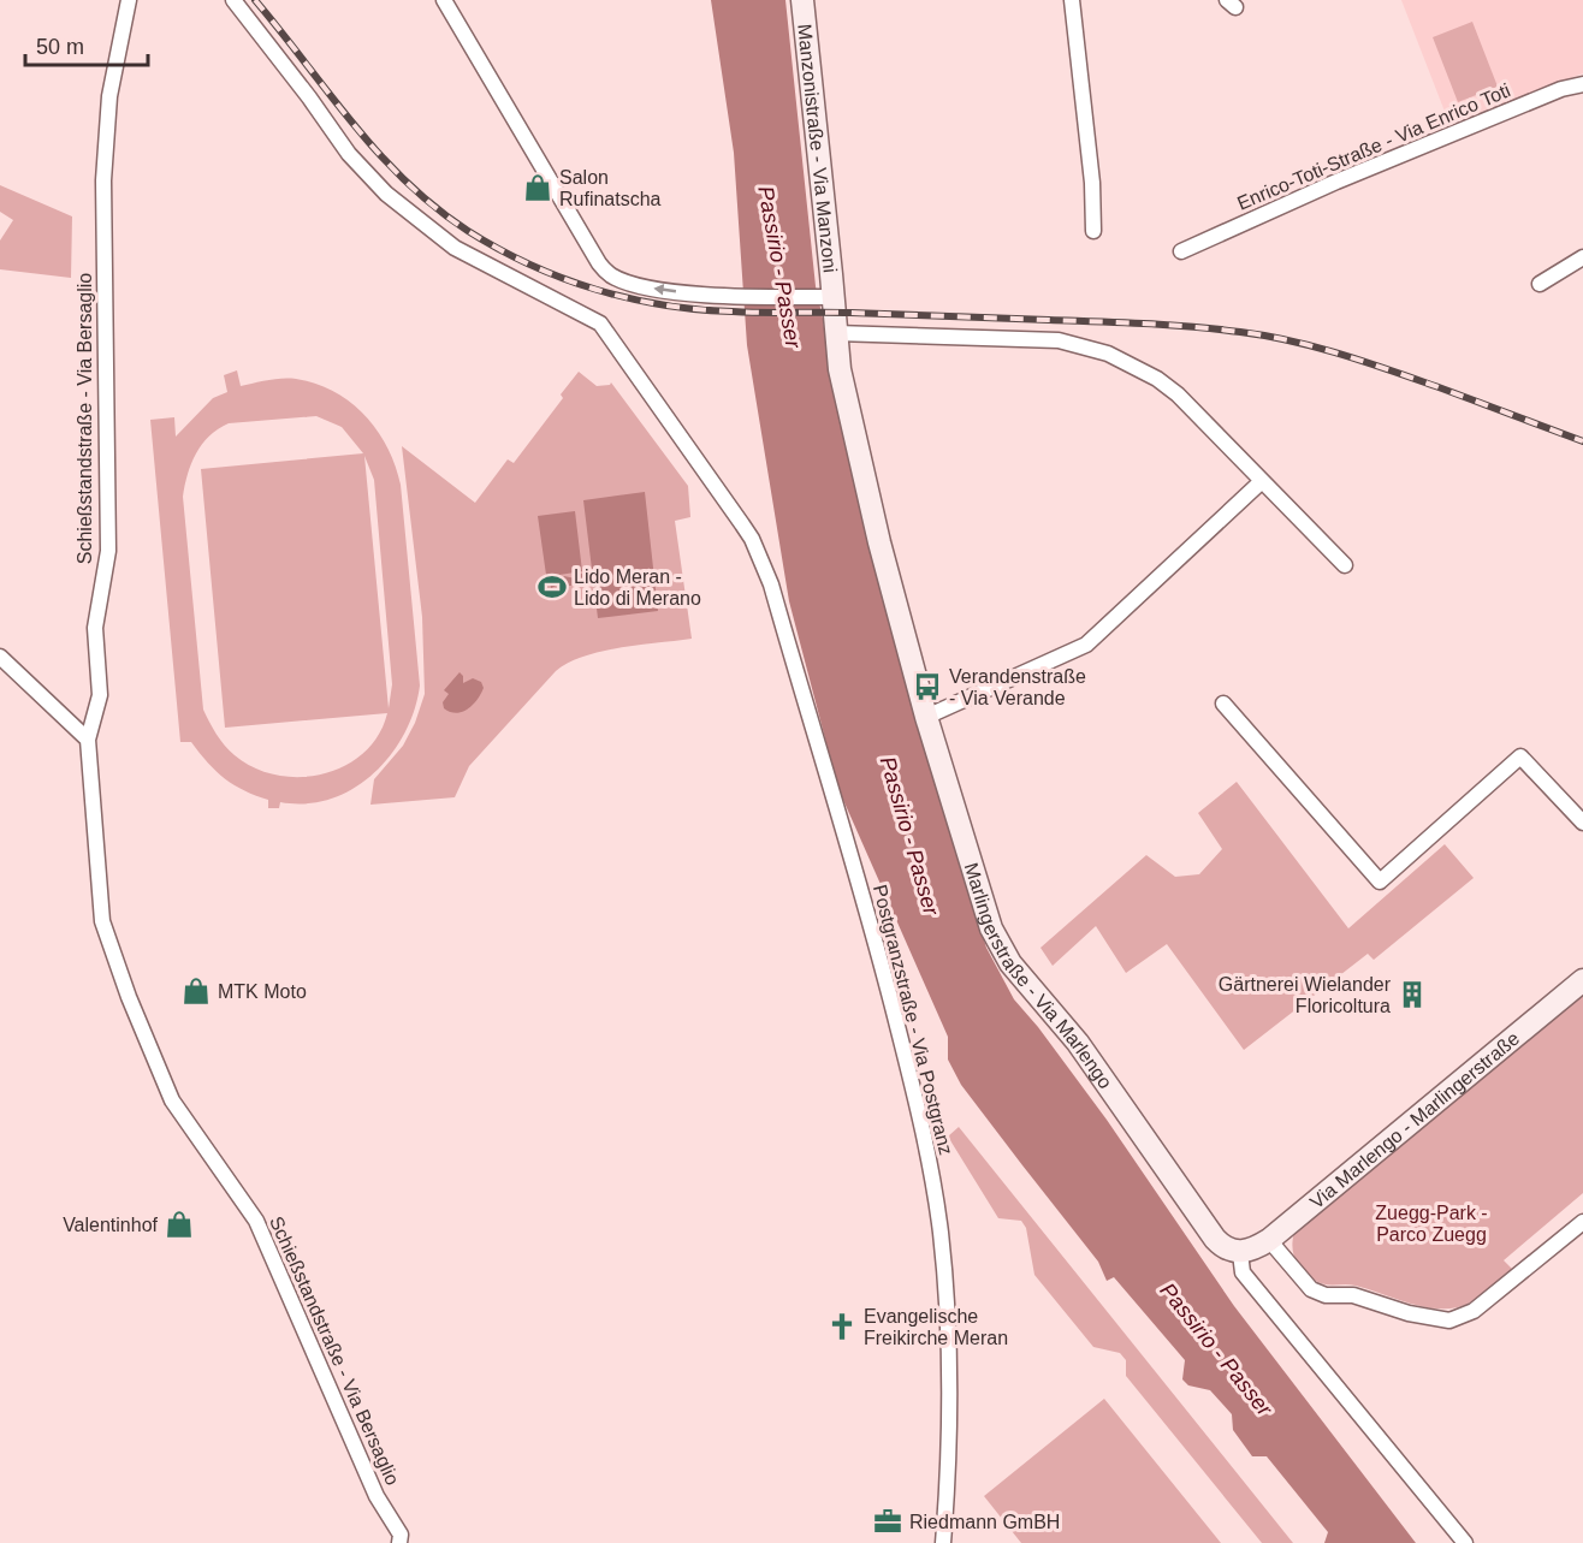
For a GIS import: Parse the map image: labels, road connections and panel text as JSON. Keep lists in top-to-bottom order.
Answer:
{
  "streets": {
    "street": [
      "Enrico-Toti-Straße - Via Enrico Toti",
      "Manzonistraße - Via Manzoni",
      "Schießstandstraße - Via Bersaglio",
      "Marlingerstraße - Via Marlengo",
      "Postgranzstraße - Via Postgranz",
      "Via Marlengo - Marlingerstraße"
    ]
  },
  "crossings": [
    ["Manzonistraße - Via Manzoni", "Marlingerstraße - Via Marlengo"],
    ["Marlingerstraße - Via Marlengo", "Via Marlengo - Marlingerstraße"]
  ],
  "water": ["Passirio - Passer"],
  "parks": ["Zuegg-Park - Parco Zuegg"],
  "places": {
    "shop": ["Salon Rufinatscha", "MTK Moto", "Valentinhof"],
    "sports": ["Lido Meran - Lido di Merano"],
    "bus stop": ["Verandenstraße - Via Verande"],
    "building": ["Gärtnerei Wielander Floricoltura"],
    "church": ["Evangelische Freikirche Meran"],
    "office": ["Riedmann GmBH"]
  },
  "scale_bar": "50 m"
}
